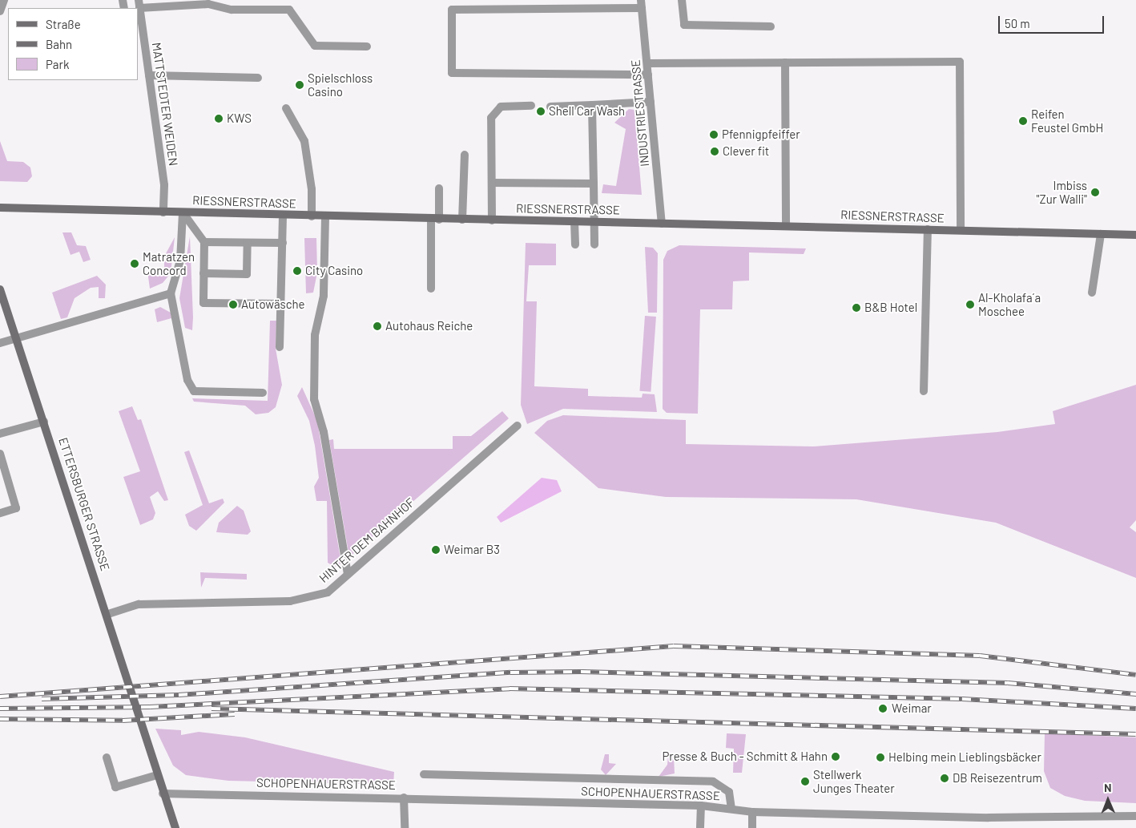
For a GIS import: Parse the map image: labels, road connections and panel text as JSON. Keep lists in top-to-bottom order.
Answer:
{
  "streets": {
    "street": [
      "MATTSTEDTER WEIDEN",
      "INDUSTRIESTRASSE",
      "RIESSNERSTRASSE",
      "ETTERSBURGER STRASSE",
      "HINTER DEM BAHNHOF",
      "SCHOPENHAUERSTRASSE"
    ]
  },
  "crossings": [
    ["MATTSTEDTER WEIDEN", "RIESSNERSTRASSE"],
    ["INDUSTRIESTRASSE", "RIESSNERSTRASSE"],
    ["ETTERSBURGER STRASSE", "HINTER DEM BAHNHOF"],
    ["ETTERSBURGER STRASSE", "SCHOPENHAUERSTRASSE"]
  ],
  "places": [
    "Spielschloss Casino",
    "Shell Car Wash",
    "KWS",
    "Reifen Feustel GmbH",
    "Pfennigpfeiffer",
    "Clever fit",
    "Imbiss \"Zur Walli\"",
    "Matratzen Concord",
    "City Casino",
    "Autowäsche",
    "Al-Kholafa´a Moschee",
    "B&B Hotel",
    "Autohaus Reiche",
    "Weimar B3",
    "Weimar",
    "Presse & Buch - Schmitt & Hahn",
    "Helbing mein Lieblingsbäcker",
    "DB Reisezentrum",
    "Stellwerk Junges Theater"
  ],
  "legend": ["Straße", "Bahn", "Park"],
  "scale_bar": "50 m",
  "north": "top"
}
